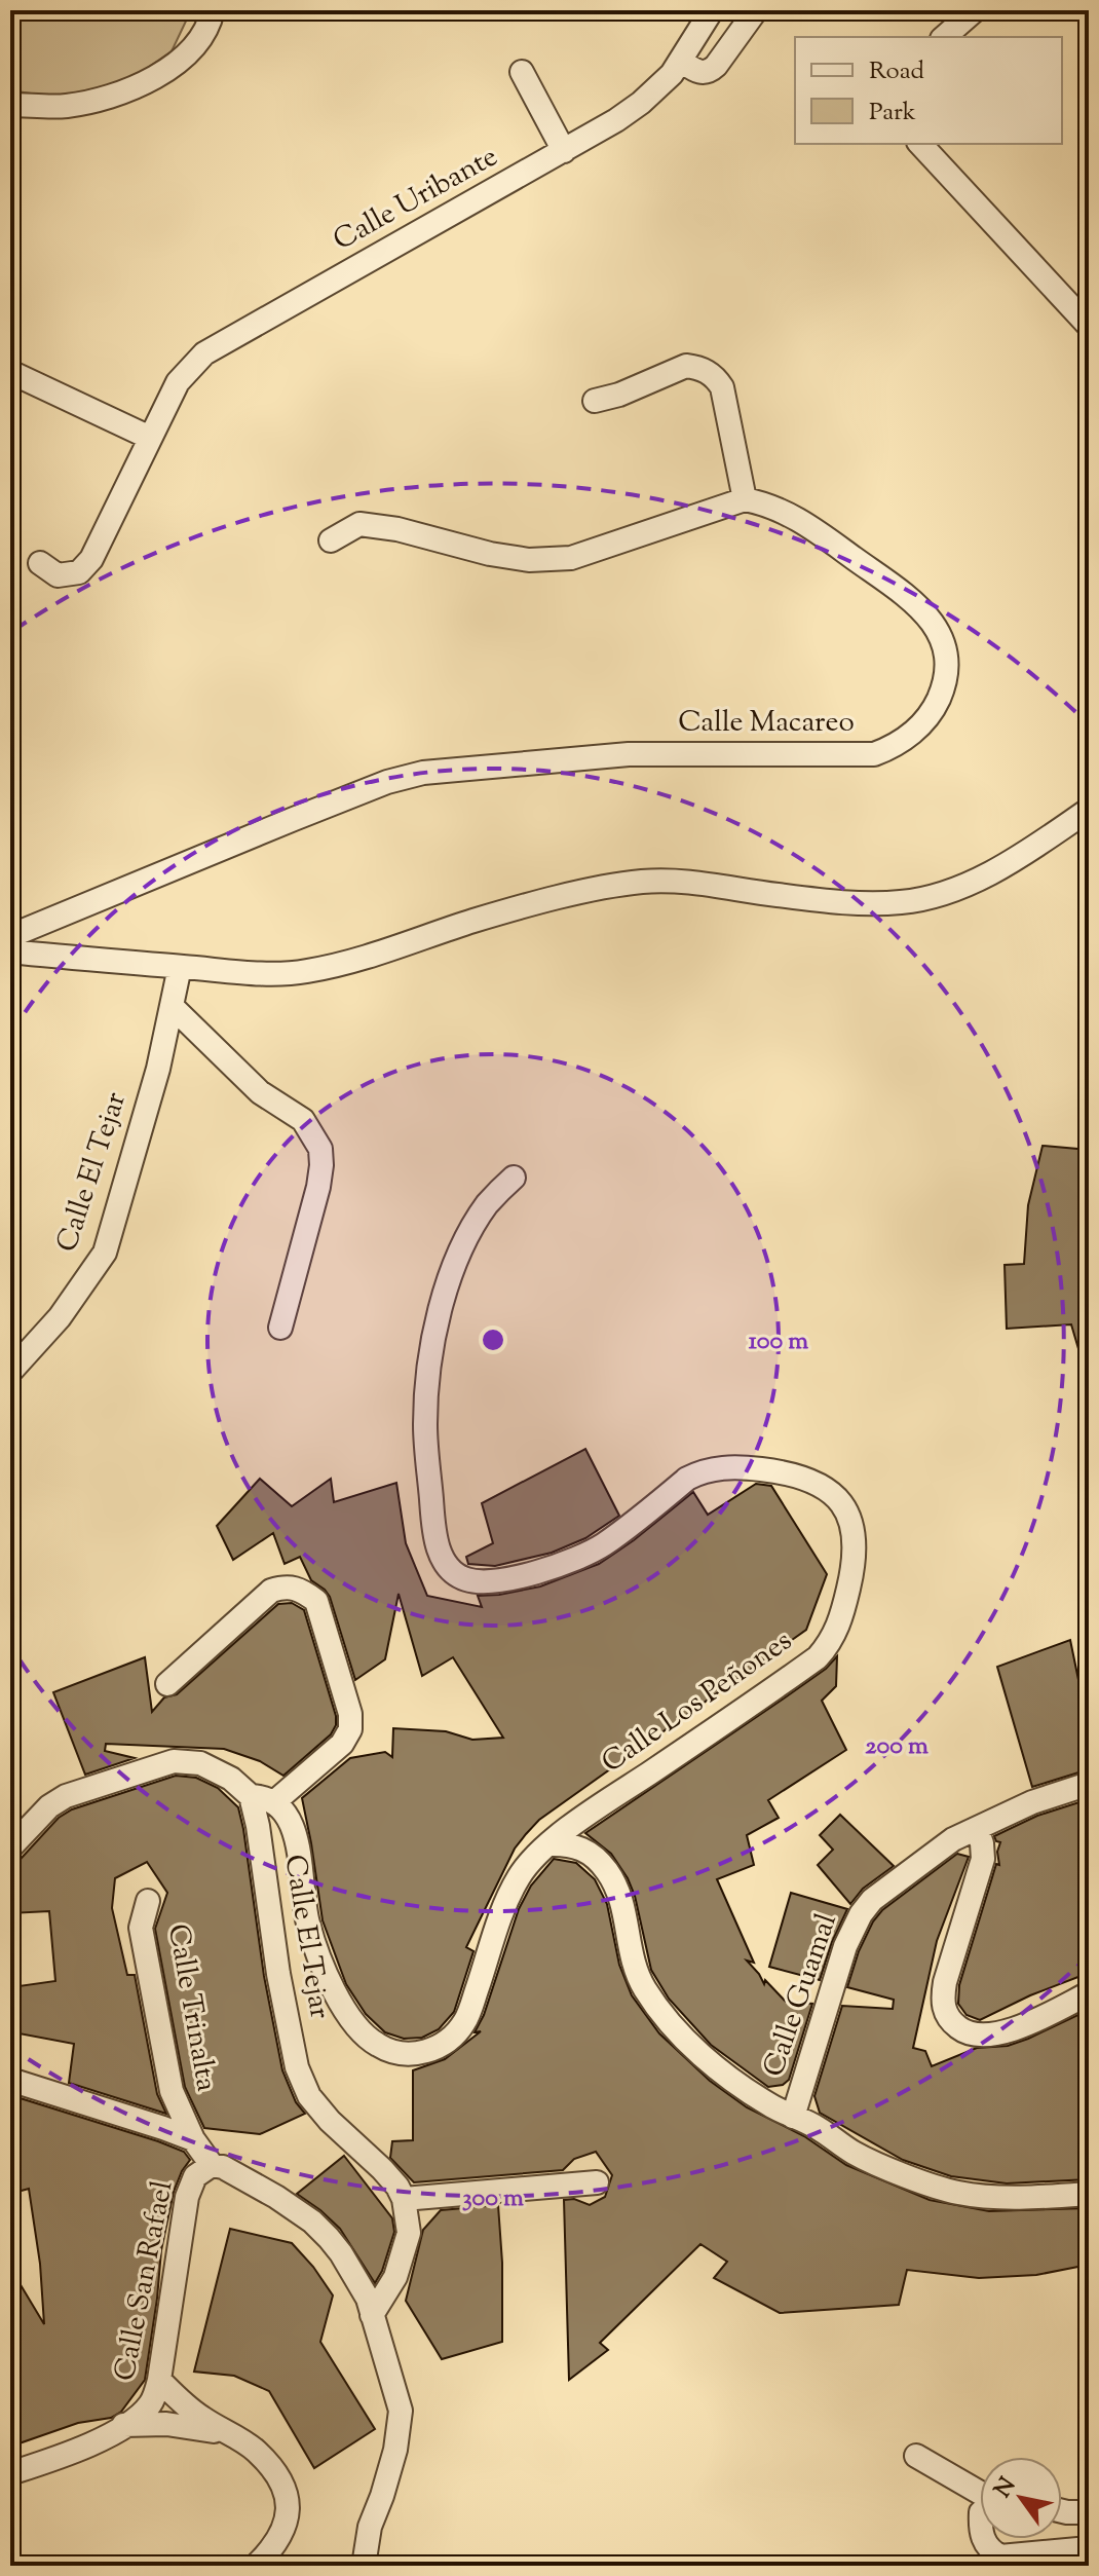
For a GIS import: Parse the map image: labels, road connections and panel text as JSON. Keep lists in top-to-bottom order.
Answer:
{
  "streets": {
    "street": [
      "Calle Uribante",
      "Calle Macareo",
      "Calle El Tejar",
      "Calle Los Peñones",
      "Calle Guamal",
      "Calle Trinalta",
      "Calle San Rafael"
    ]
  },
  "crossings": [
    ["Calle Trinalta", "Calle San Rafael"]
  ],
  "legend": ["Road", "Park"],
  "north": "top left",
  "rings": ["100 m", "200 m", "300 m"]
}
